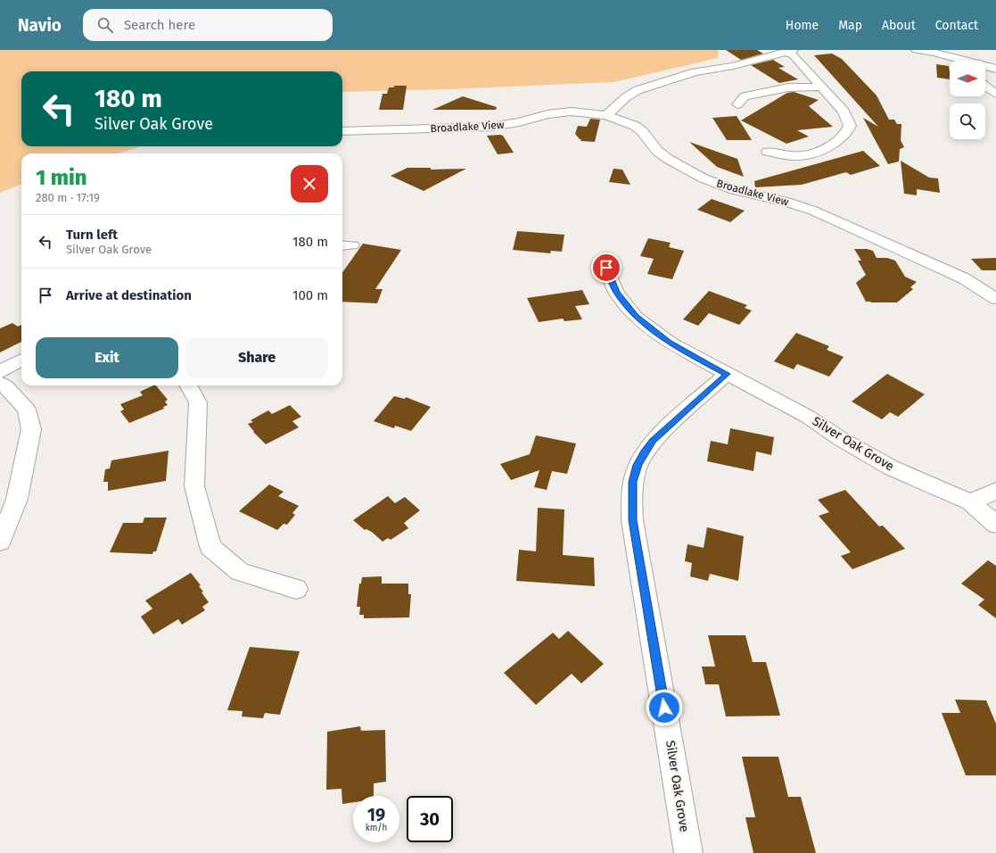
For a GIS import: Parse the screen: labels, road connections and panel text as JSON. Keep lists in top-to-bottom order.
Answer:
{
  "streets": {
    "street": ["Broadlake View", "Silver Oak Grove"]
  },
  "north": "right",
  "page": {
    "header": "Navio",
    "search": "Search here",
    "nav": [
      "Home",
      "Map",
      "About",
      "Contact"
    ],
    "turn": ["180 m", "Silver Oak Grove"],
    "heading": ["1 min", "280 m · 17:19"],
    "list": [
      {
        "name": "Turn left",
        "note": "Silver Oak Grove",
        "value": "180 m"
      },
      {
        "name": "Arrive at destination",
        "value": "100 m"
      }
    ],
    "buttons": ["Exit", "Share"],
    "speed": "19 km/h",
    "limit": "30"
  }
}
